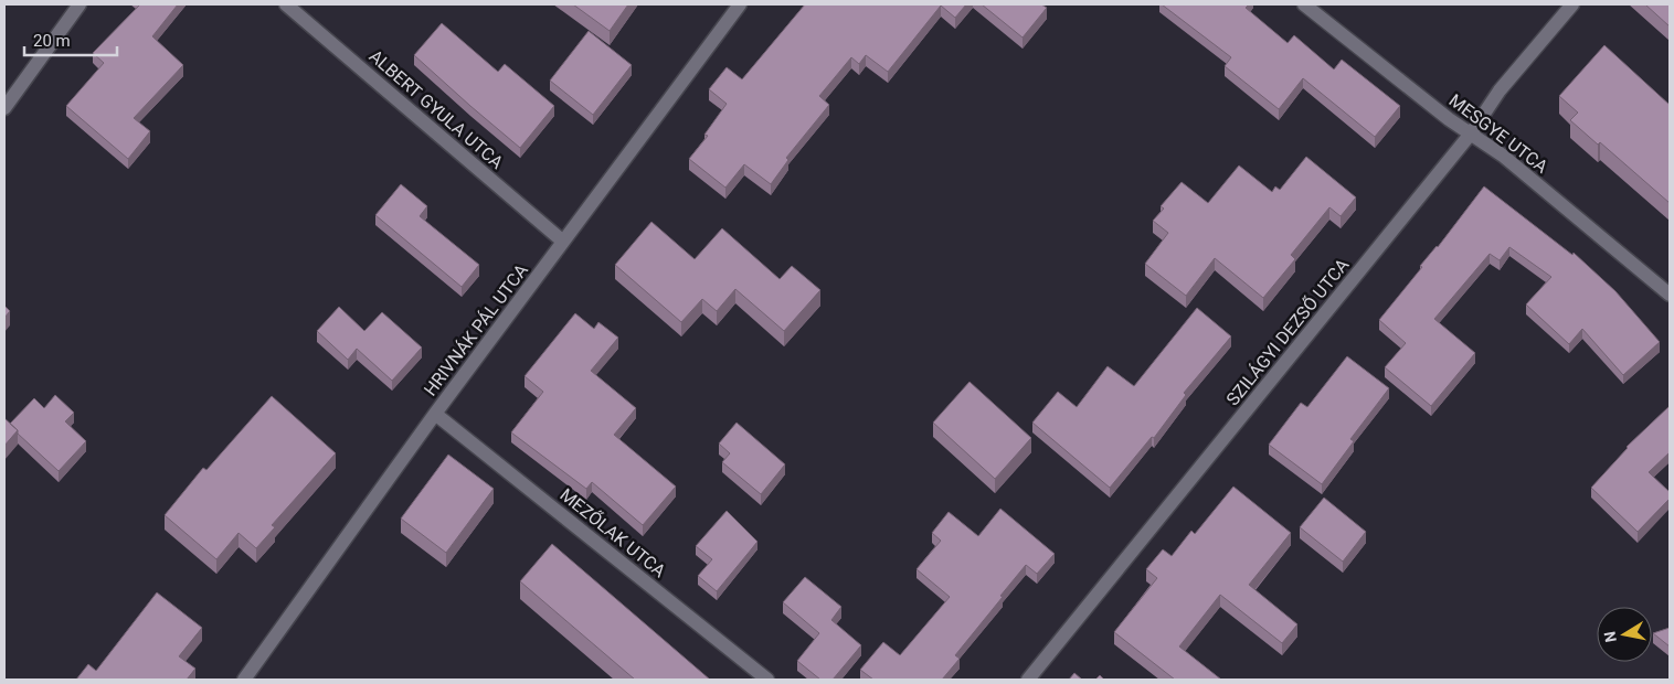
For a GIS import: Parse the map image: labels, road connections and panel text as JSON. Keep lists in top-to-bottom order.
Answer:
{
  "streets": {
    "street": [
      "ALBERT GYULA UTCA",
      "MESGYE UTCA",
      "HRIVNÁK PÁL UTCA",
      "SZILÁGYI DEZSŐ UTCA",
      "MEZŐLAK UTCA"
    ]
  },
  "crossings": [
    ["ALBERT GYULA UTCA", "HRIVNÁK PÁL UTCA"],
    ["MESGYE UTCA", "SZILÁGYI DEZSŐ UTCA"],
    ["HRIVNÁK PÁL UTCA", "MEZŐLAK UTCA"]
  ],
  "scale_bar": "20 m",
  "north": "left"
}
